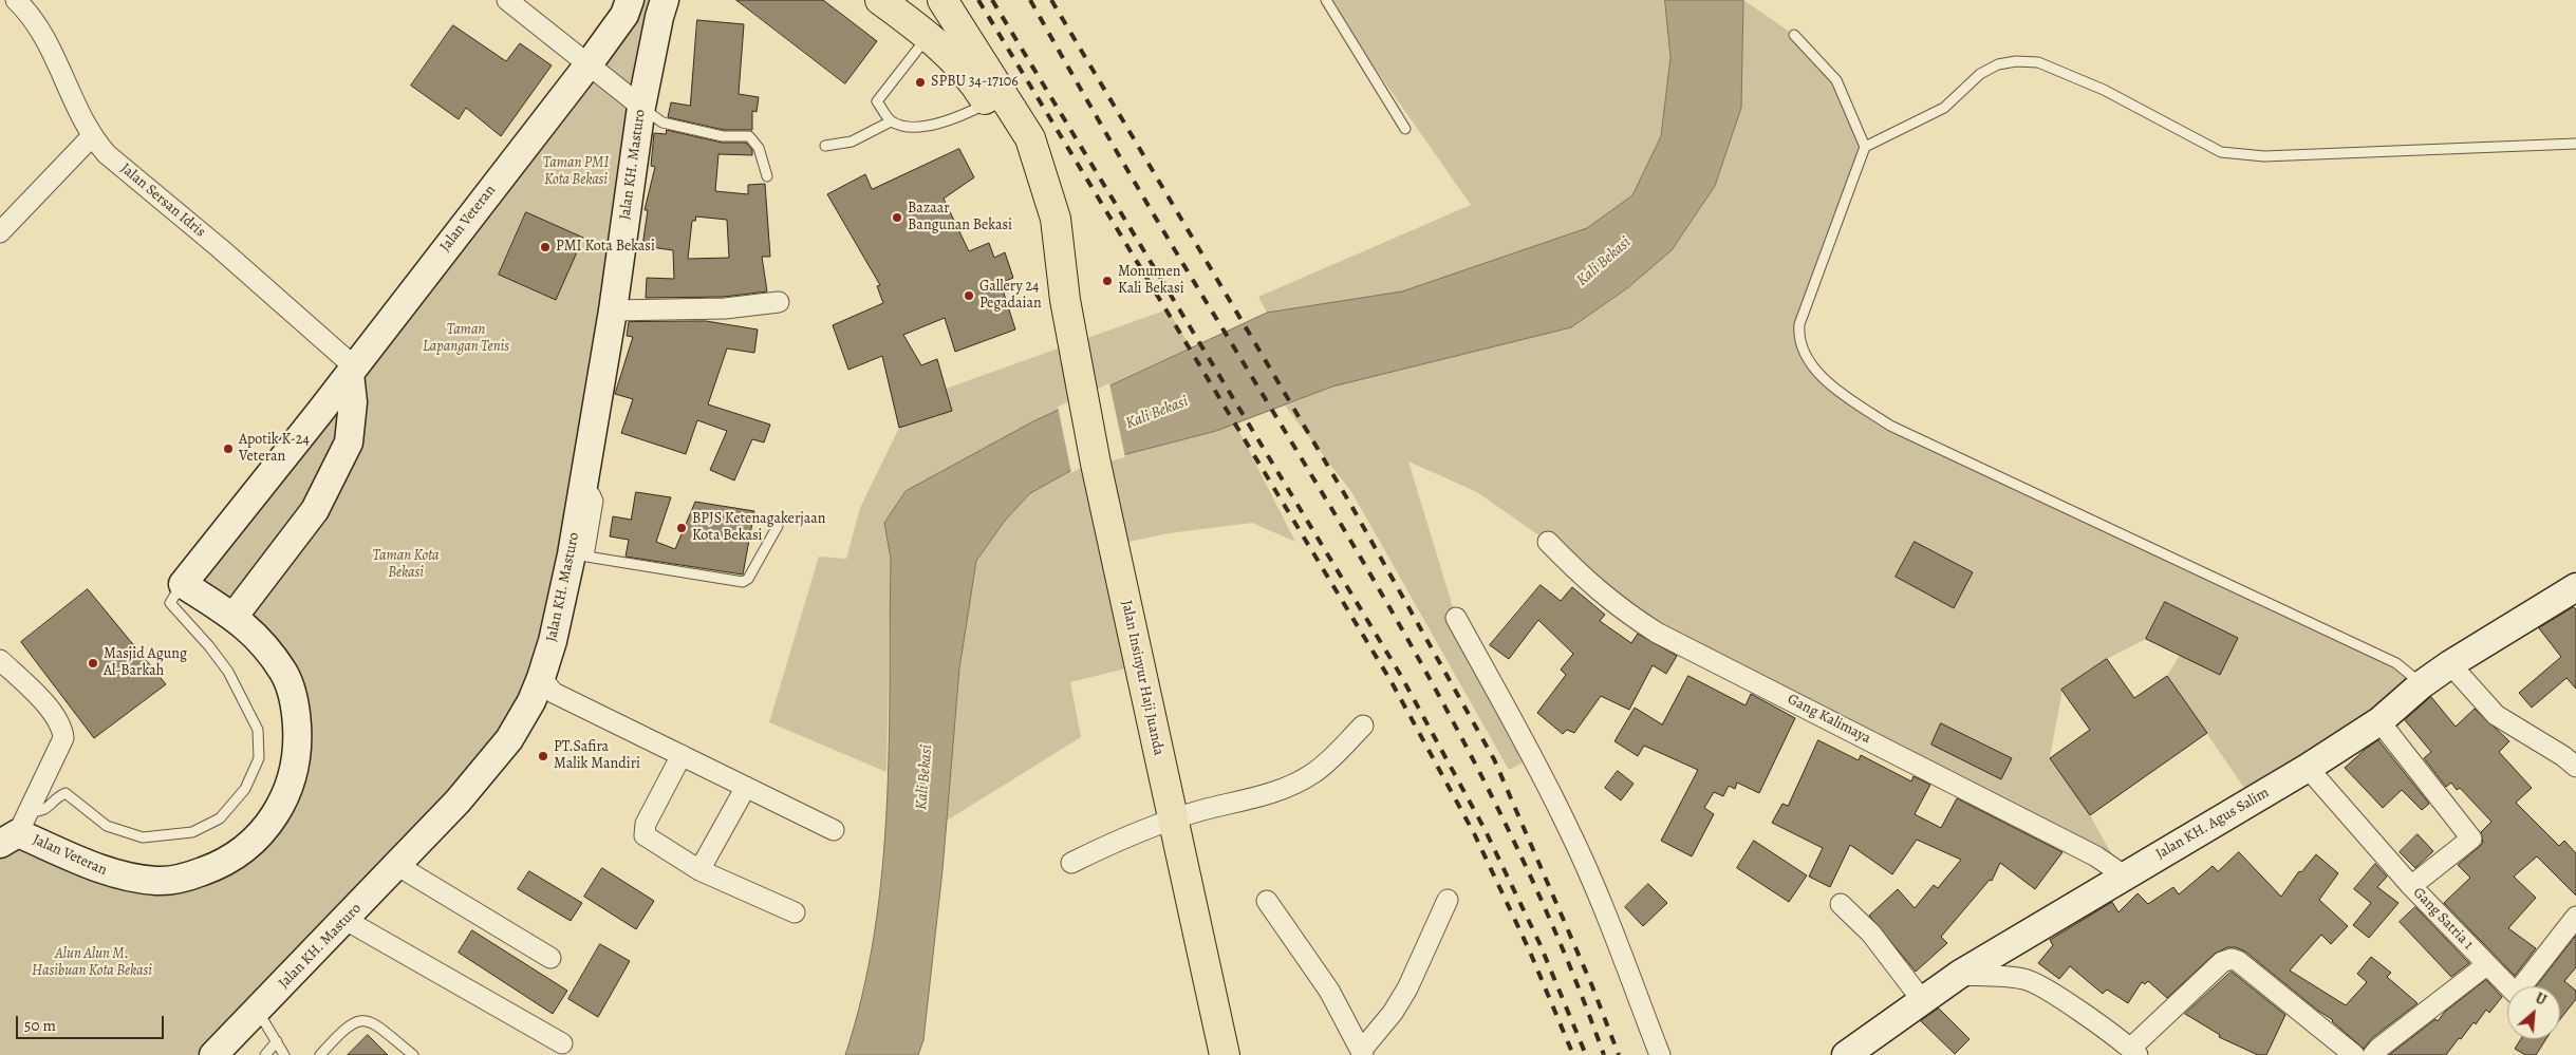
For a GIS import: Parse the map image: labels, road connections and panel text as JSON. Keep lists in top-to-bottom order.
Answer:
{
  "streets": {
    "main road": ["Jalan Insinyur Haji Juanda"],
    "street": [
      "Jalan KH. Masturo",
      "Jalan Sersan Idris",
      "Jalan Veteran",
      "Gang Kalimaya",
      "Jalan KH. Agus Salim",
      "Gang Satria 1"
    ]
  },
  "crossings": [
    ["Jalan Sersan Idris", "Jalan Veteran"],
    ["Gang Kalimaya", "Jalan KH. Agus Salim"],
    ["Jalan KH. Agus Salim", "Gang Satria 1"]
  ],
  "water": ["Kali Bekasi"],
  "parks": [
    "Taman PMI Kota Bekasi",
    "Taman Lapangan Tenis",
    "Taman Kota Bekasi",
    "Alun Alun M. Hasibuan Kota Bekasi"
  ],
  "places": [
    "SPBU 34-17106",
    "Bazaar Bangunan Bekasi",
    "PMI Kota Bekasi",
    "Monumen Kali Bekasi",
    "Gallery 24 Pegadaian",
    "Apotik K-24 Veteran",
    "BPJS Ketenagakerjaan Kota Bekasi",
    "Masjid Agung Al-Barkah",
    "PT.Safira Malik Mandiri"
  ],
  "scale_bar": "50 m",
  "north": "top right"
}
